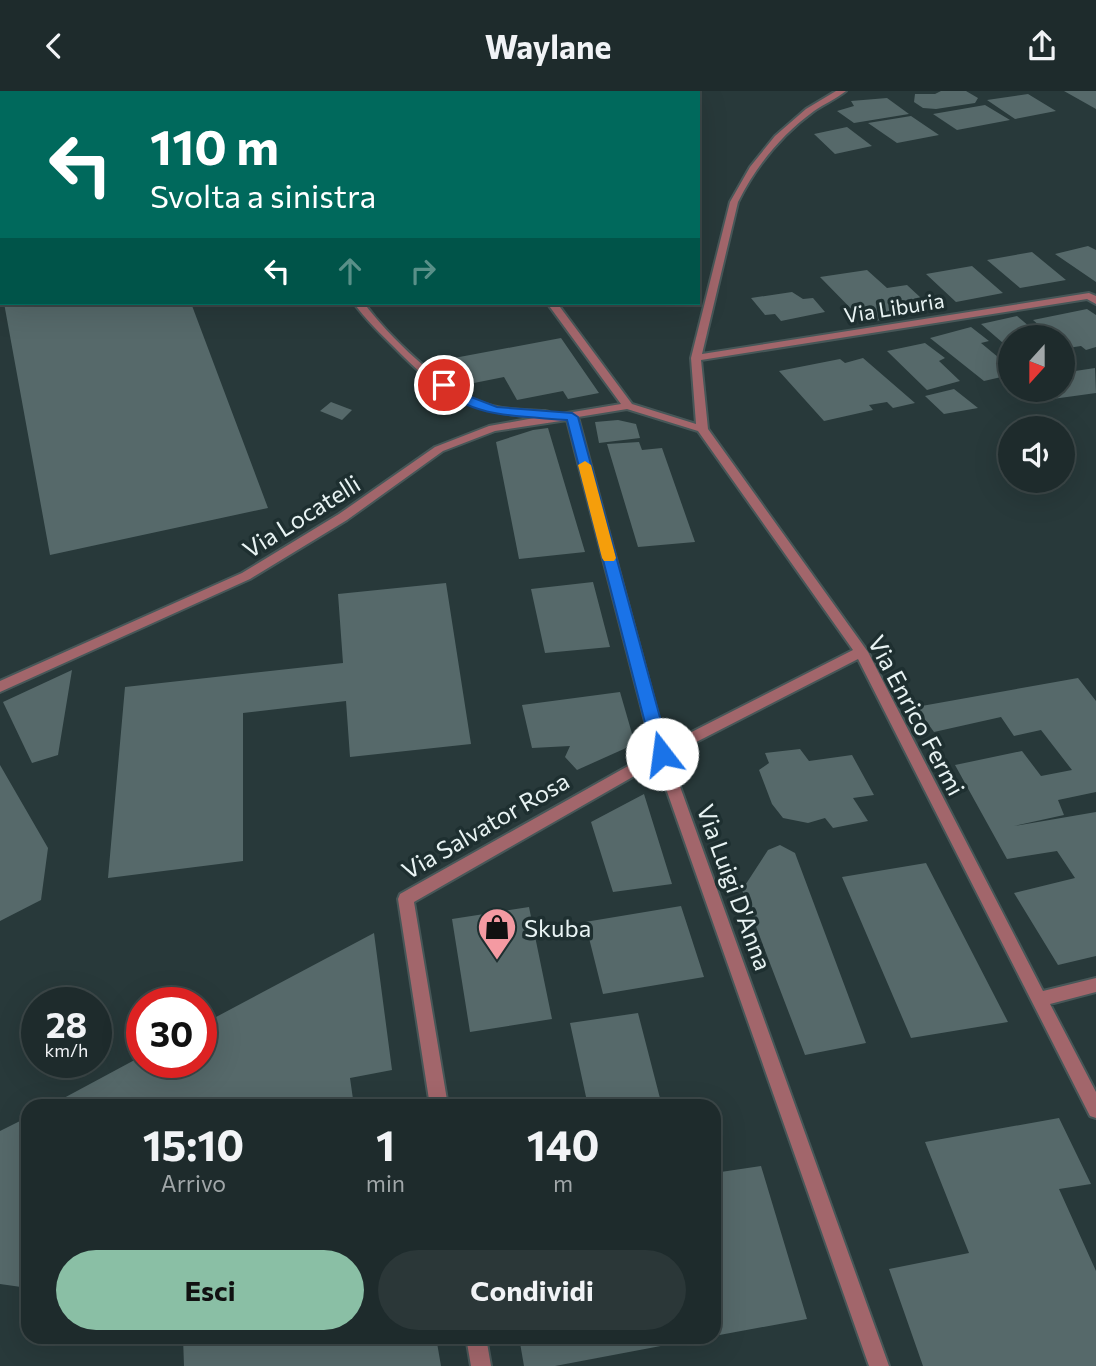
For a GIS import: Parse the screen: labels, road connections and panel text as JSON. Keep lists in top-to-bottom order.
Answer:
{
  "streets": {
    "street": [
      "Via Liburia",
      "Via Locatelli",
      "Via Enrico Fermi",
      "Via Salvator Rosa",
      "Via Luigi D'Anna"
    ]
  },
  "crossings": [
    ["Via Locatelli", "Via Luigi D'Anna"],
    ["Via Enrico Fermi", "Via Salvator Rosa"],
    ["Via Salvator Rosa", "Via Luigi D'Anna"]
  ],
  "places": {
    "shop": ["Skuba"]
  },
  "north": "bottom",
  "page": {
    "header": "Waylane",
    "turn": ["110 m", "Svolta a sinistra"],
    "speed": "28 km/h",
    "limit": "30",
    "eta": [
      "15:10",
      "Arrivo",
      "1",
      "min",
      "140",
      "m"
    ],
    "buttons": ["Esci", "Condividi"]
  }
}
